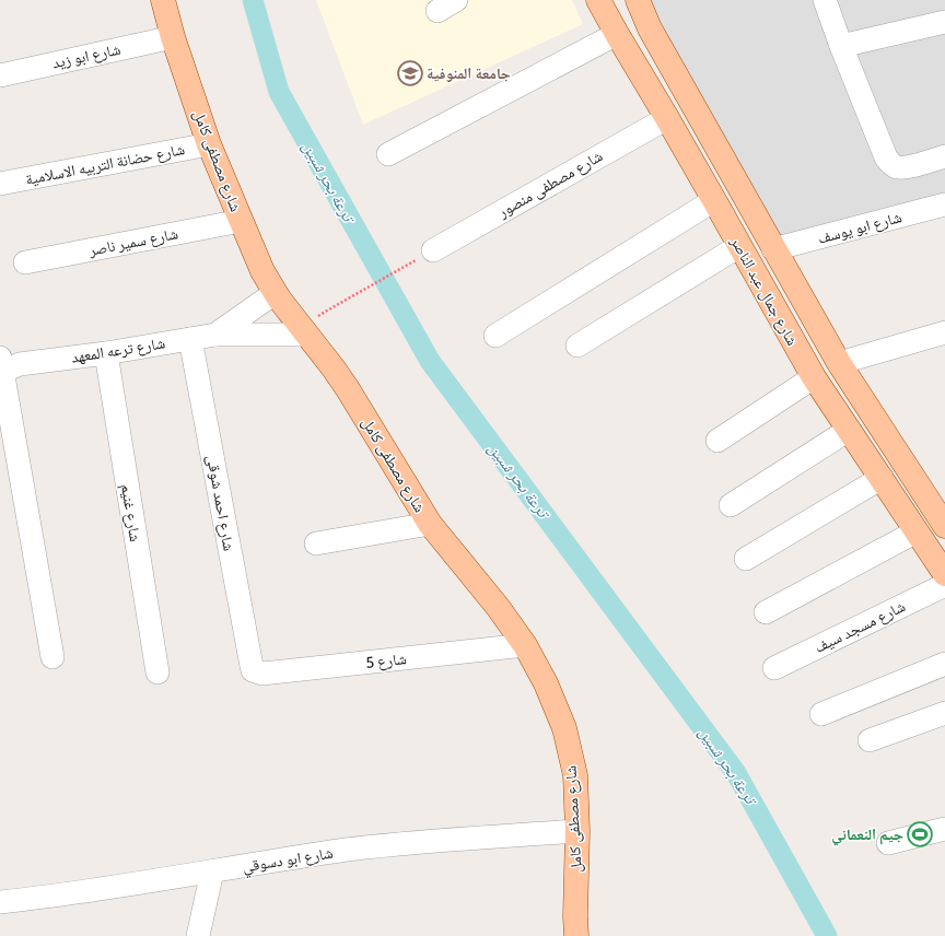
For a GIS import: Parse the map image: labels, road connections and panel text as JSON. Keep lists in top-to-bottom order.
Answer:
{
  "streets": {
    "main road": ["شارع مصطفى كامل", "شارع جمال عبد الناصر"],
    "street": [
      "شارع ابو زيد",
      "شارع حضانة التربيه الاسلامية",
      "شارع مصطفى منصور",
      "شارع ابو يوسف",
      "شارع سمير ناصر",
      "شارع ترعه المعهد",
      "شارع احمد شوقى",
      "شارع غنيم",
      "شارع مسجد سيف",
      "شارع 5",
      "شارع ابو دسوقي"
    ]
  },
  "crossings": [
    ["شارع ابو زيد", "شارع مصطفى كامل"],
    ["شارع مصطفى كامل", "شارع حضانة التربيه الاسلامية"],
    ["شارع مصطفى كامل", "شارع سمير ناصر"],
    ["شارع مصطفى كامل", "شارع ترعه المعهد"],
    ["شارع مصطفى كامل", "شارع 5"],
    ["شارع مصطفى كامل", "شارع ابو دسوقي"],
    ["شارع مصطفى منصور", "شارع جمال عبد الناصر"],
    ["شارع ابو يوسف", "شارع جمال عبد الناصر"],
    ["شارع ترعه المعهد", "شارع احمد شوقى"],
    ["شارع ترعه المعهد", "شارع غنيم"],
    ["شارع احمد شوقى", "شارع 5"]
  ],
  "water": ["ترعة بحر شبين"],
  "places": {
    "school or university": ["جامعة المنوفية"],
    "sports": ["جيم النعماني"]
  }
}
